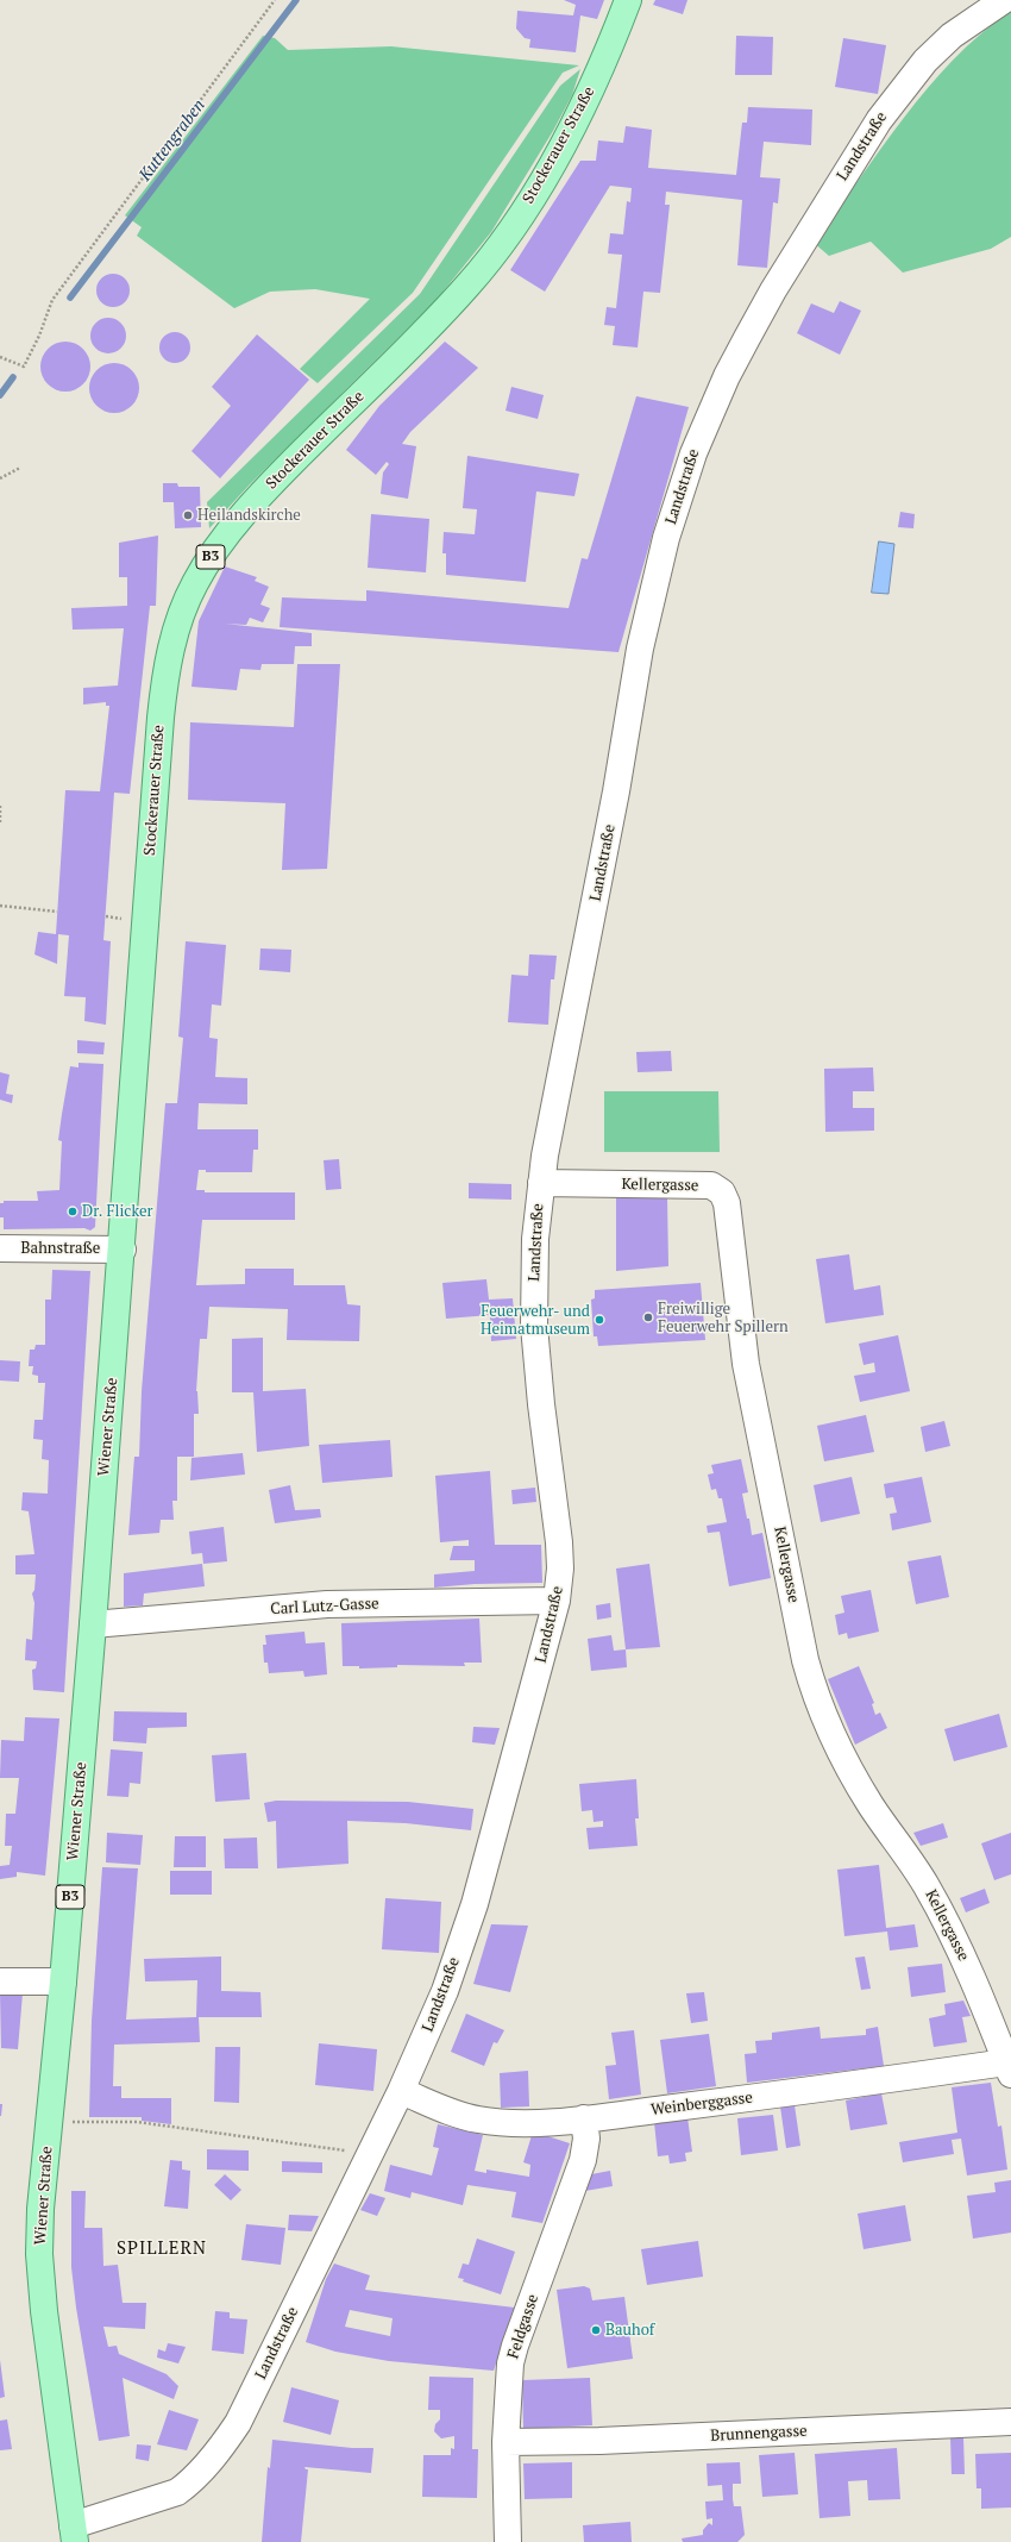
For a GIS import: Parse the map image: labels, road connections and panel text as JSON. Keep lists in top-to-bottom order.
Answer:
{
  "streets": {
    "main road": ["Stockerauer Straße", "B3", "Wiener Straße"],
    "street": [
      "Landstraße",
      "Kellergasse",
      "Bahnstraße",
      "Carl Lutz-Gasse",
      "Weinberggasse",
      "Feldgasse",
      "Brunnengasse"
    ]
  },
  "crossings": [
    ["Stockerauer Straße", "Bahnstraße"],
    ["Stockerauer Straße", "Wiener Straße"],
    ["Landstraße", "Kellergasse"],
    ["Landstraße", "Wiener Straße"],
    ["Landstraße", "Carl Lutz-Gasse"],
    ["Landstraße", "Weinberggasse"],
    ["Kellergasse", "Weinberggasse"],
    ["Bahnstraße", "Wiener Straße"],
    ["Wiener Straße", "Carl Lutz-Gasse"],
    ["Weinberggasse", "Feldgasse"],
    ["Feldgasse", "Brunnengasse"]
  ],
  "districts": ["SPILLERN"],
  "water": ["Kuttengraben"],
  "places": [
    "Heilandskirche",
    "Dr. Flicker",
    "Freiwillige Feuerwehr Spillern",
    "Feuerwehr- und Heimatmuseum",
    "Bauhof"
  ]
}
